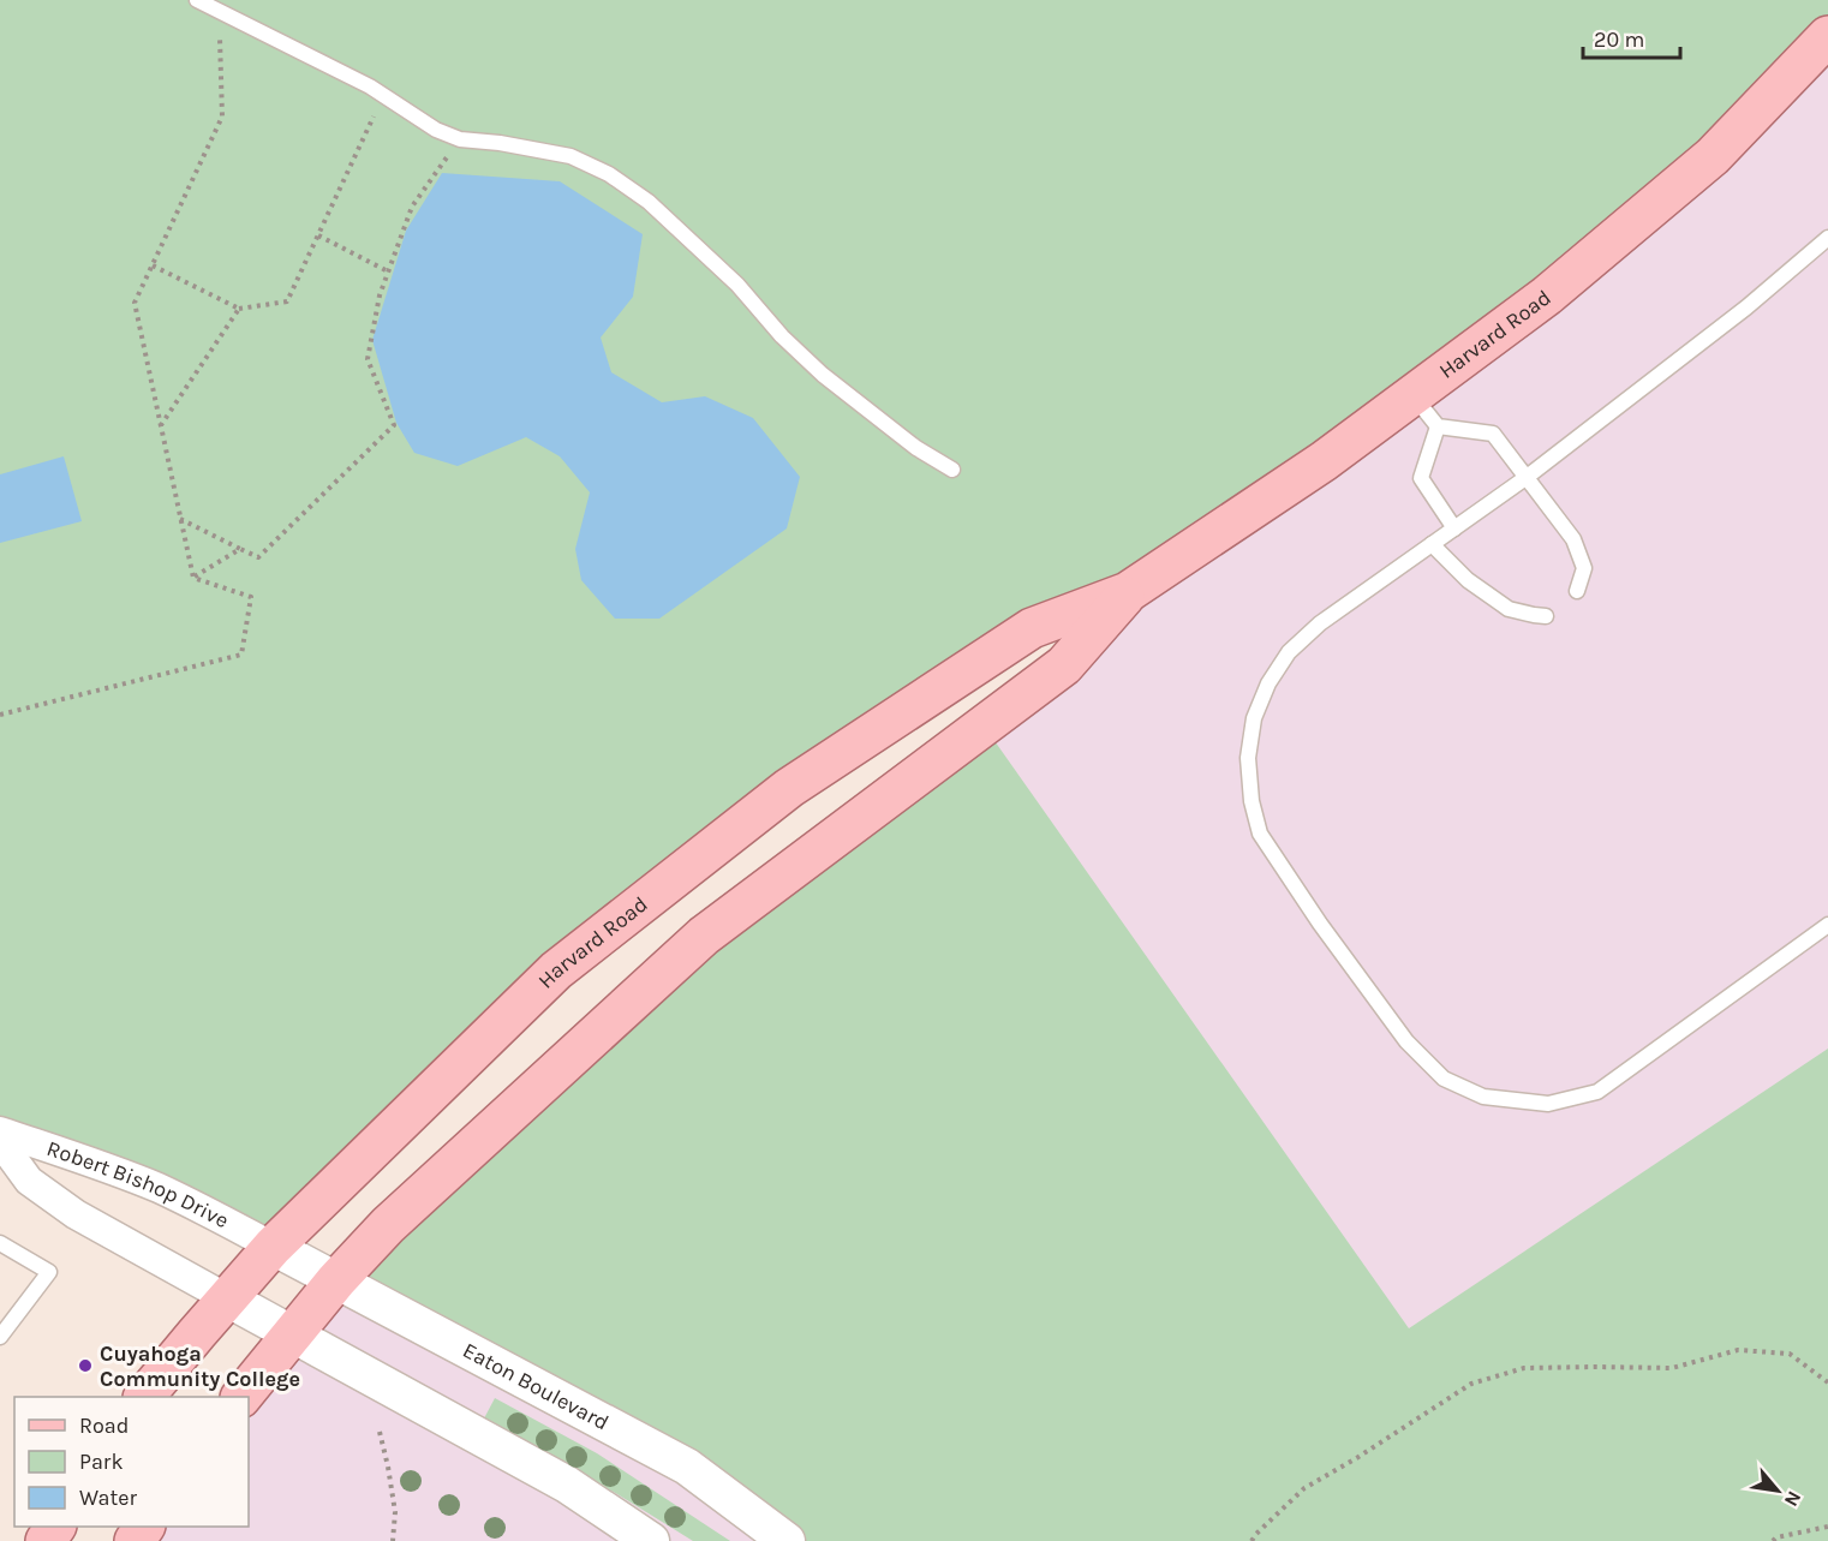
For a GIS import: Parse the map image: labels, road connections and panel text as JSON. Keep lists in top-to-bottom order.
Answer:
{
  "streets": {
    "main road": ["Harvard Road"],
    "street": ["Robert Bishop Drive", "Eaton Boulevard"]
  },
  "crossings": [
    ["Harvard Road", "Robert Bishop Drive"],
    ["Harvard Road", "Eaton Boulevard"],
    ["Robert Bishop Drive", "Eaton Boulevard"]
  ],
  "places": ["Cuyahoga Community College"],
  "legend": ["Road", "Park", "Water"],
  "scale_bar": "20 m",
  "north": "bottom right"
}
